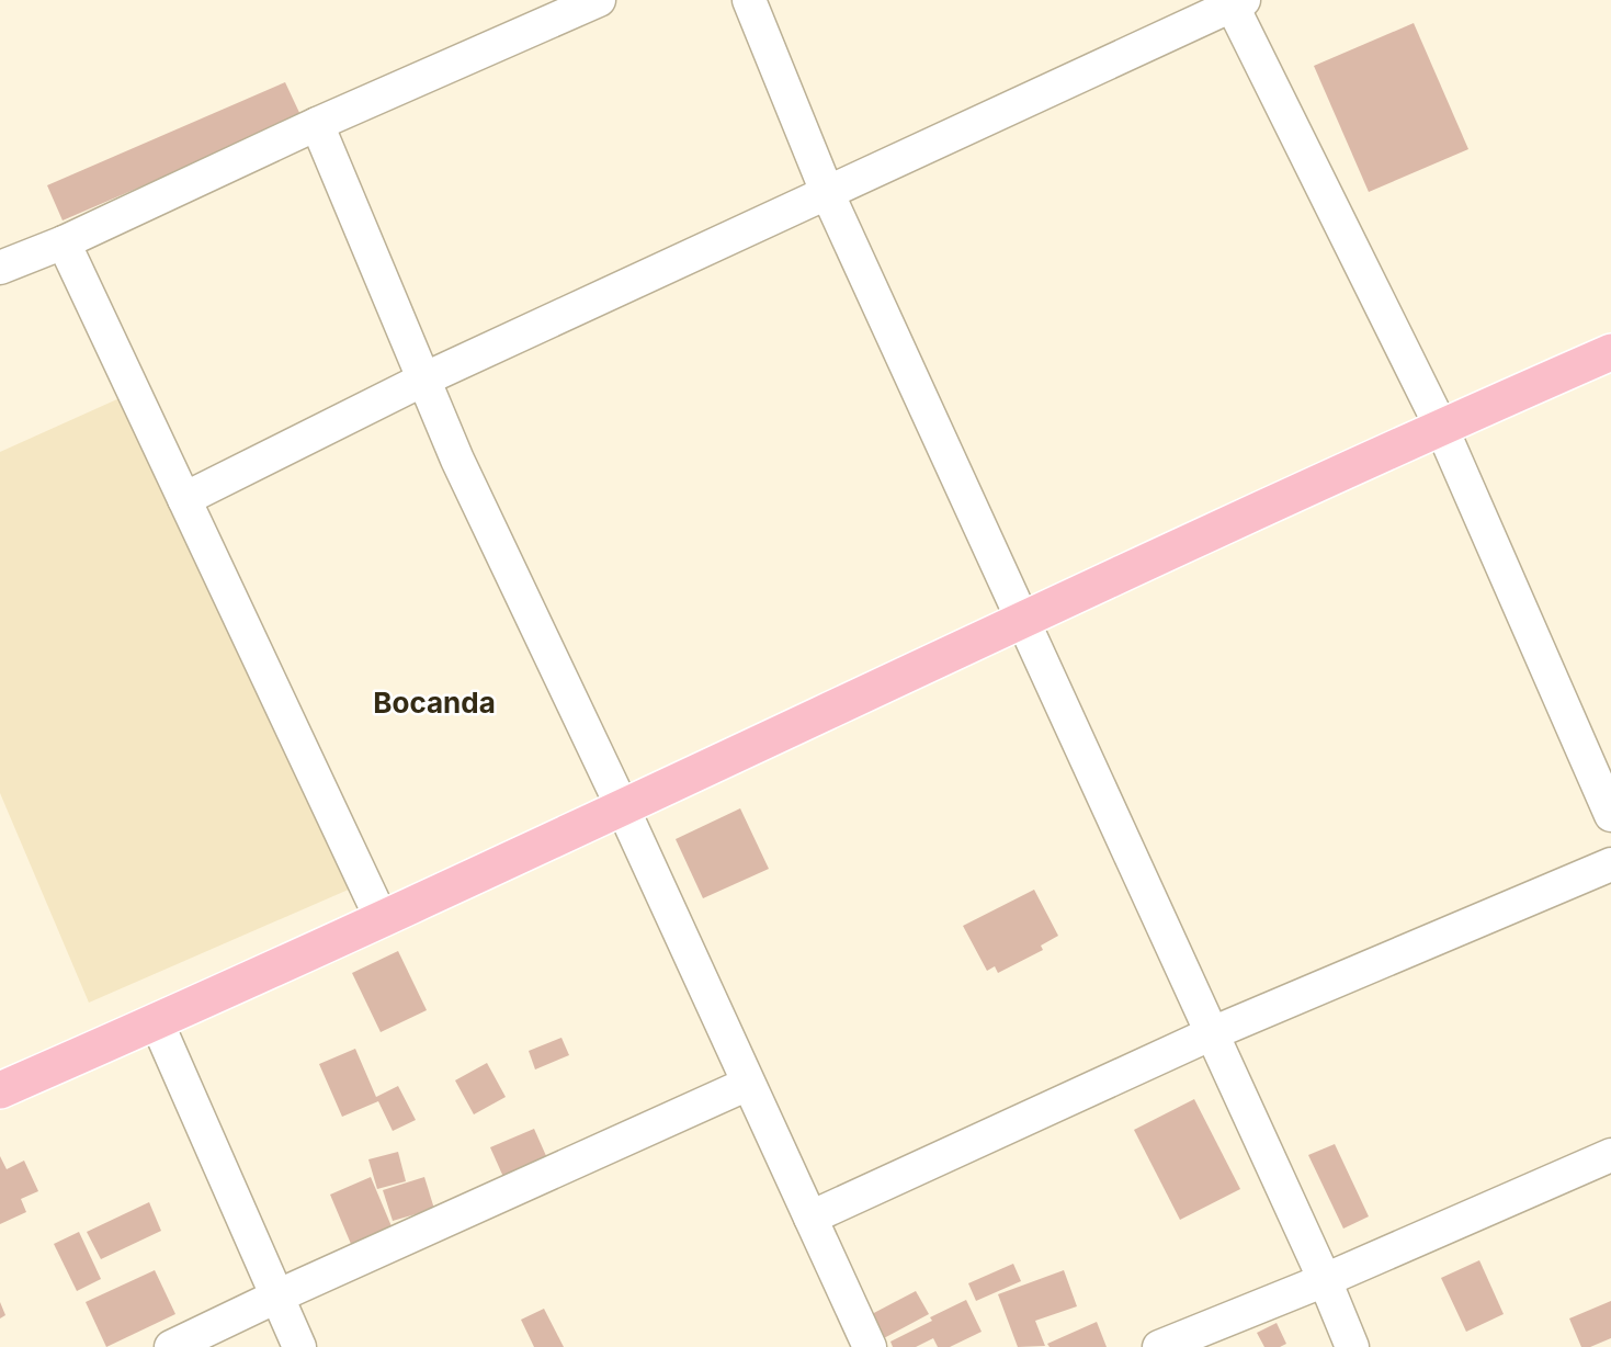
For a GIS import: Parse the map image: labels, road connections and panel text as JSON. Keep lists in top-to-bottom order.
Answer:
{
  "districts": ["Bocanda"]
}
